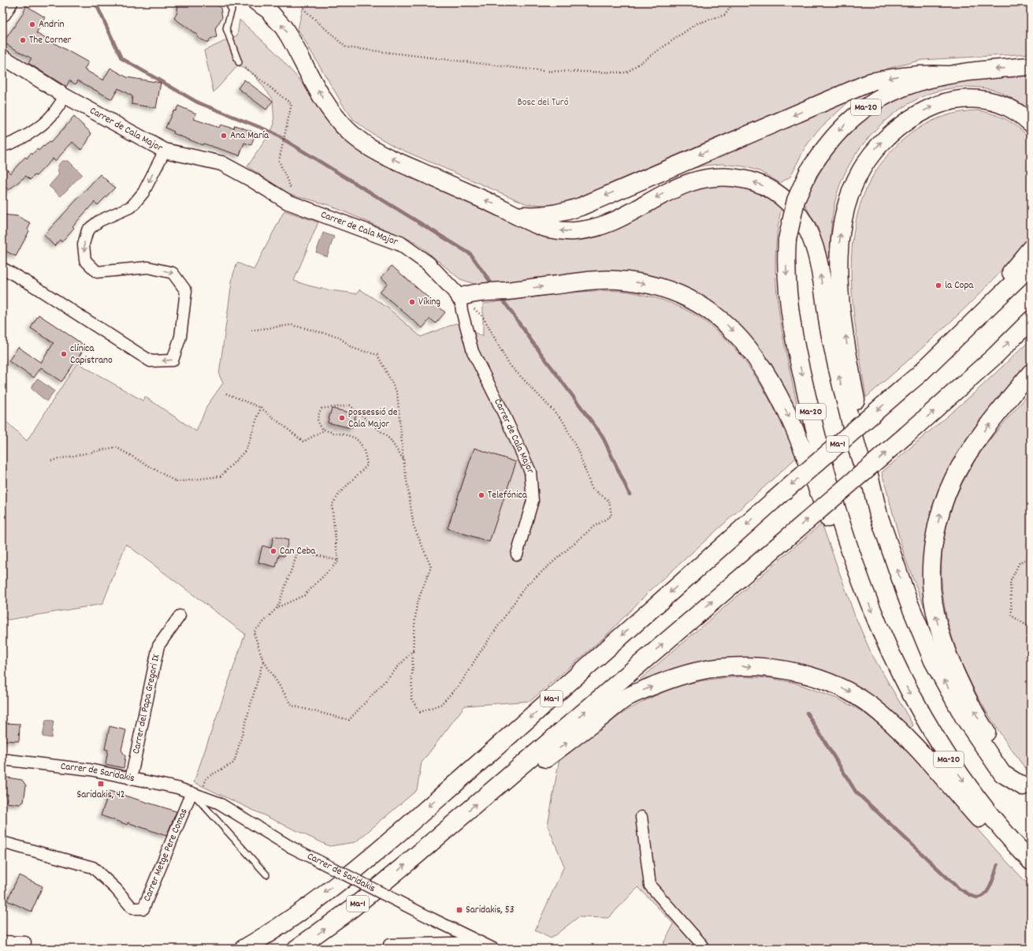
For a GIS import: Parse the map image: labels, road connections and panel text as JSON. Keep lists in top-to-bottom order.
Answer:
{
  "streets": {
    "main road": ["Ma-20", "Ma-1"],
    "street": [
      "Carrer de Cala Major",
      "Carrer del Papa Gregori IX",
      "Carrer de Saridakis",
      "Carrer Metge Pere Comas"
    ]
  },
  "crossings": [
    ["Carrer del Papa Gregori IX", "Carrer de Saridakis"],
    ["Carrer de Saridakis", "Carrer Metge Pere Comas"]
  ],
  "parks": ["Bosc del Turó"],
  "places": {
    "other": [
      "Andrin",
      "The Corner",
      "Ana María",
      "la Copa",
      "Víking",
      "clínica Capistrano",
      "possessió de Cala Major",
      "Telefónica",
      "Can Ceba"
    ],
    "transit": ["Saridakis, 42", "Saridakis, 53"]
  }
}
